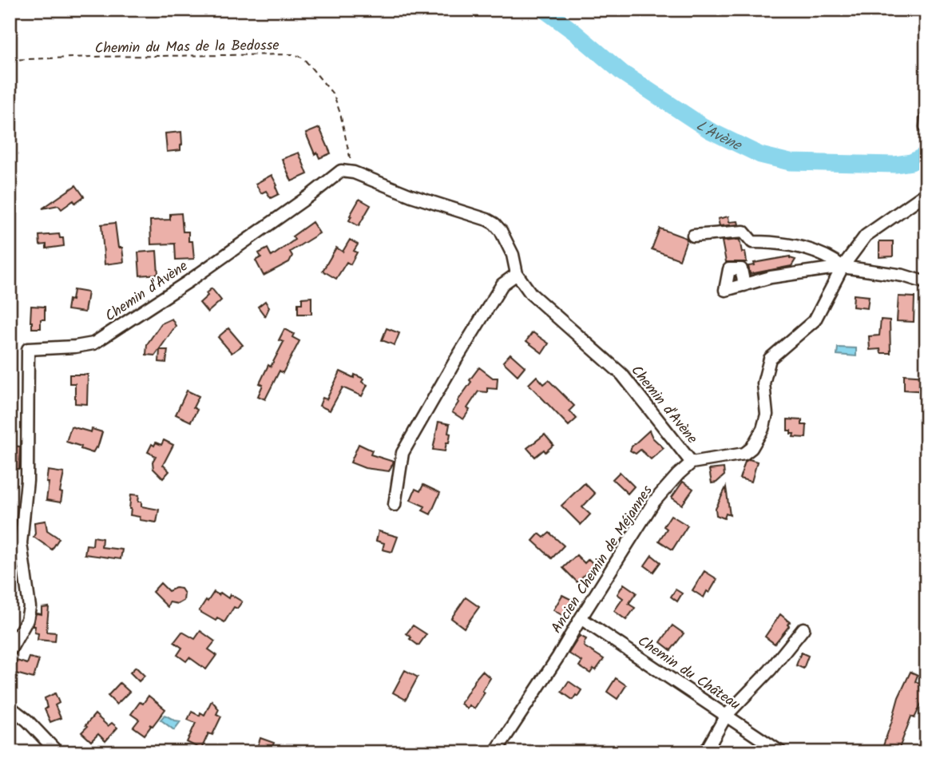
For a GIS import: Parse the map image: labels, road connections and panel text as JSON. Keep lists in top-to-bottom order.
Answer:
{
  "streets": {
    "street": ["Chemin d'Avène", "Ancien Chemin de Méjannes", "Chemin du Château"],
    "path": ["Chemin du Mas de la Bedosse"]
  },
  "crossings": [
    ["Chemin du Mas de la Bedosse", "Chemin d'Avène"],
    ["Chemin d'Avène", "Ancien Chemin de Méjannes"],
    ["Ancien Chemin de Méjannes", "Chemin du Château"]
  ],
  "water": ["L'Avène"]
}
